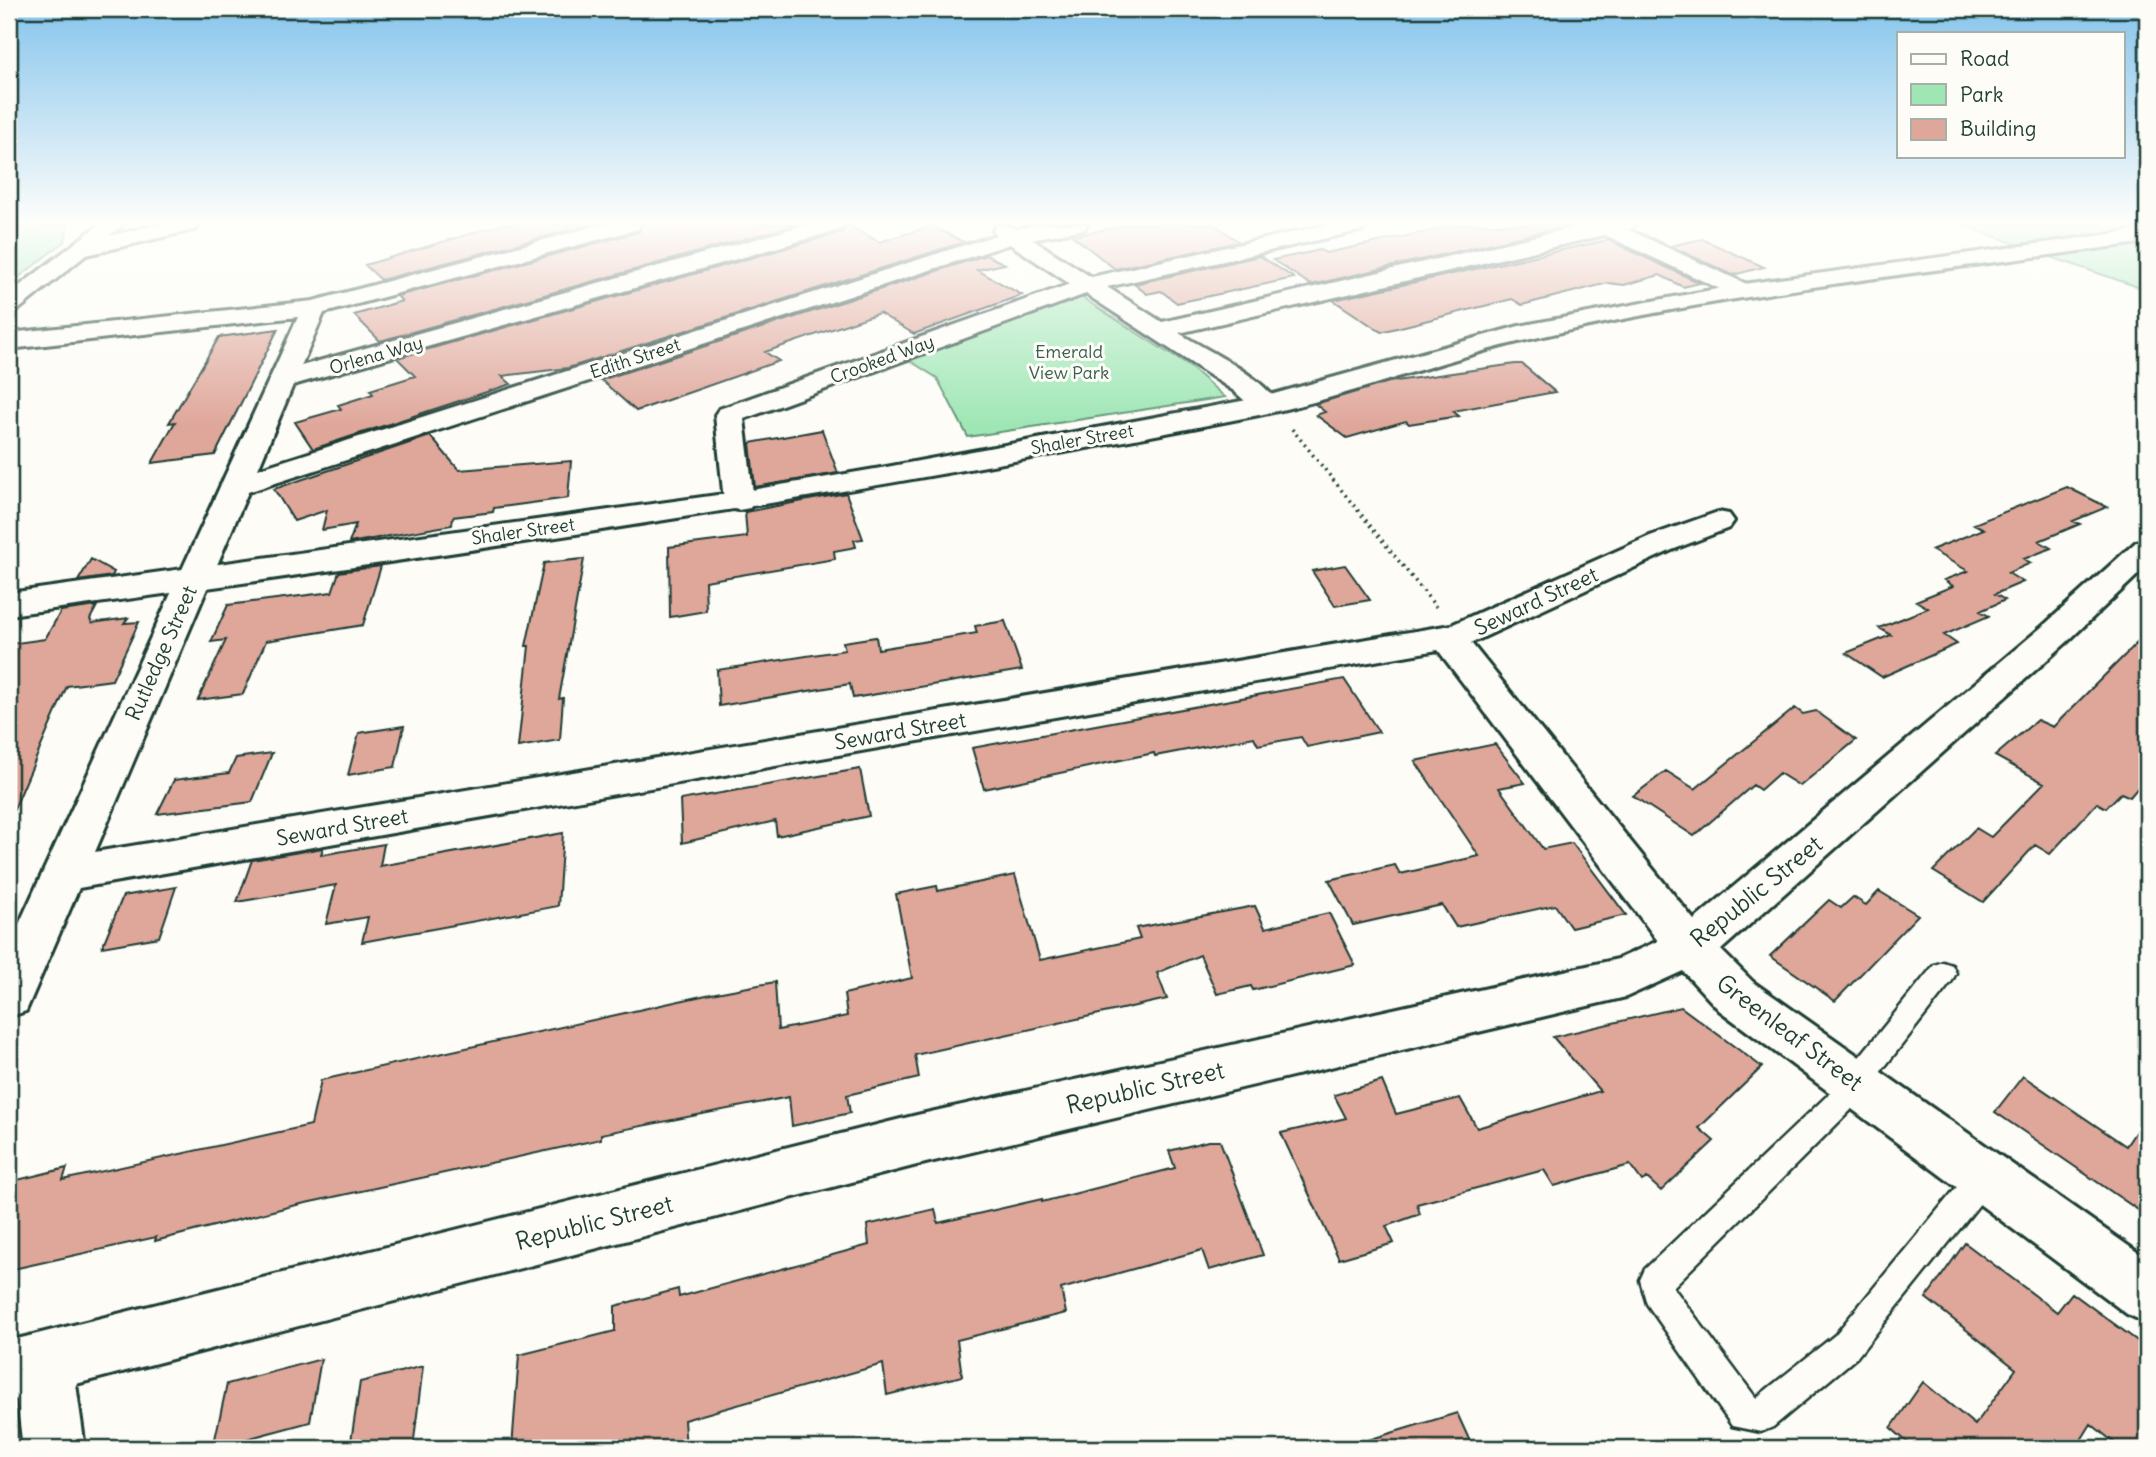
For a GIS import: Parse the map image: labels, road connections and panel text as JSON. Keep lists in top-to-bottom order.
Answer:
{
  "streets": {
    "street": [
      "Orlena Way",
      "Edith Street",
      "Crooked Way",
      "Shaler Street",
      "Seward Street",
      "Rutledge Street",
      "Republic Street",
      "Greenleaf Street"
    ]
  },
  "crossings": [
    ["Orlena Way", "Rutledge Street"],
    ["Edith Street", "Rutledge Street"],
    ["Crooked Way", "Shaler Street"],
    ["Shaler Street", "Rutledge Street"],
    ["Seward Street", "Rutledge Street"],
    ["Seward Street", "Greenleaf Street"],
    ["Republic Street", "Greenleaf Street"]
  ],
  "parks": ["Emerald View Park"],
  "legend": ["Road", "Park", "Building"]
}
